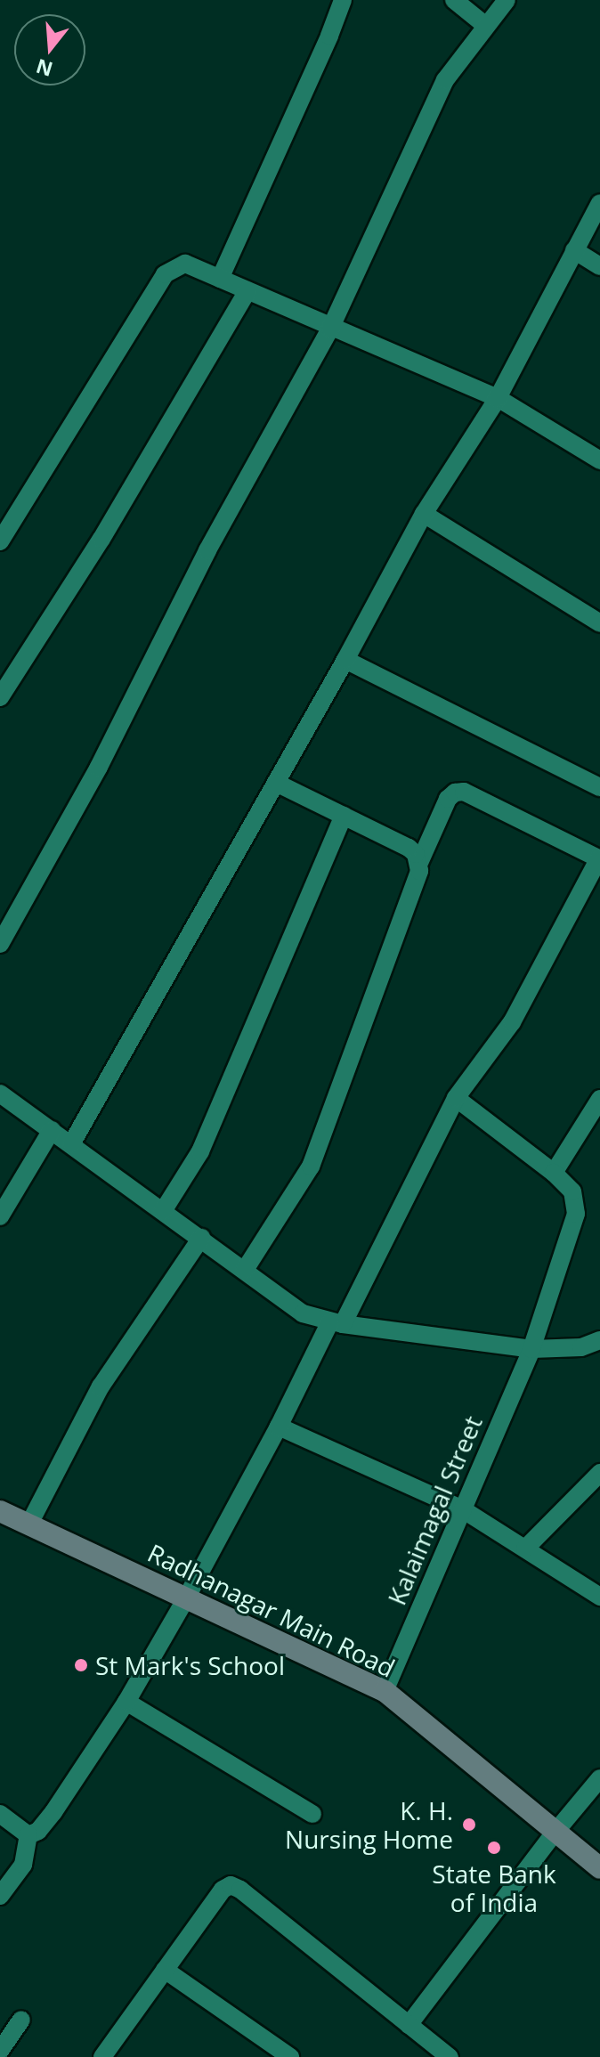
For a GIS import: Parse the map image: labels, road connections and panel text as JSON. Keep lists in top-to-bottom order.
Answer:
{
  "streets": {
    "street": ["Kalaimagal Street", "Radhanagar Main Road"]
  },
  "crossings": [
    ["Kalaimagal Street", "Radhanagar Main Road"]
  ],
  "places": ["St Mark's School", "K. H. Nursing Home", "State Bank of India"],
  "north": "bottom"
}
